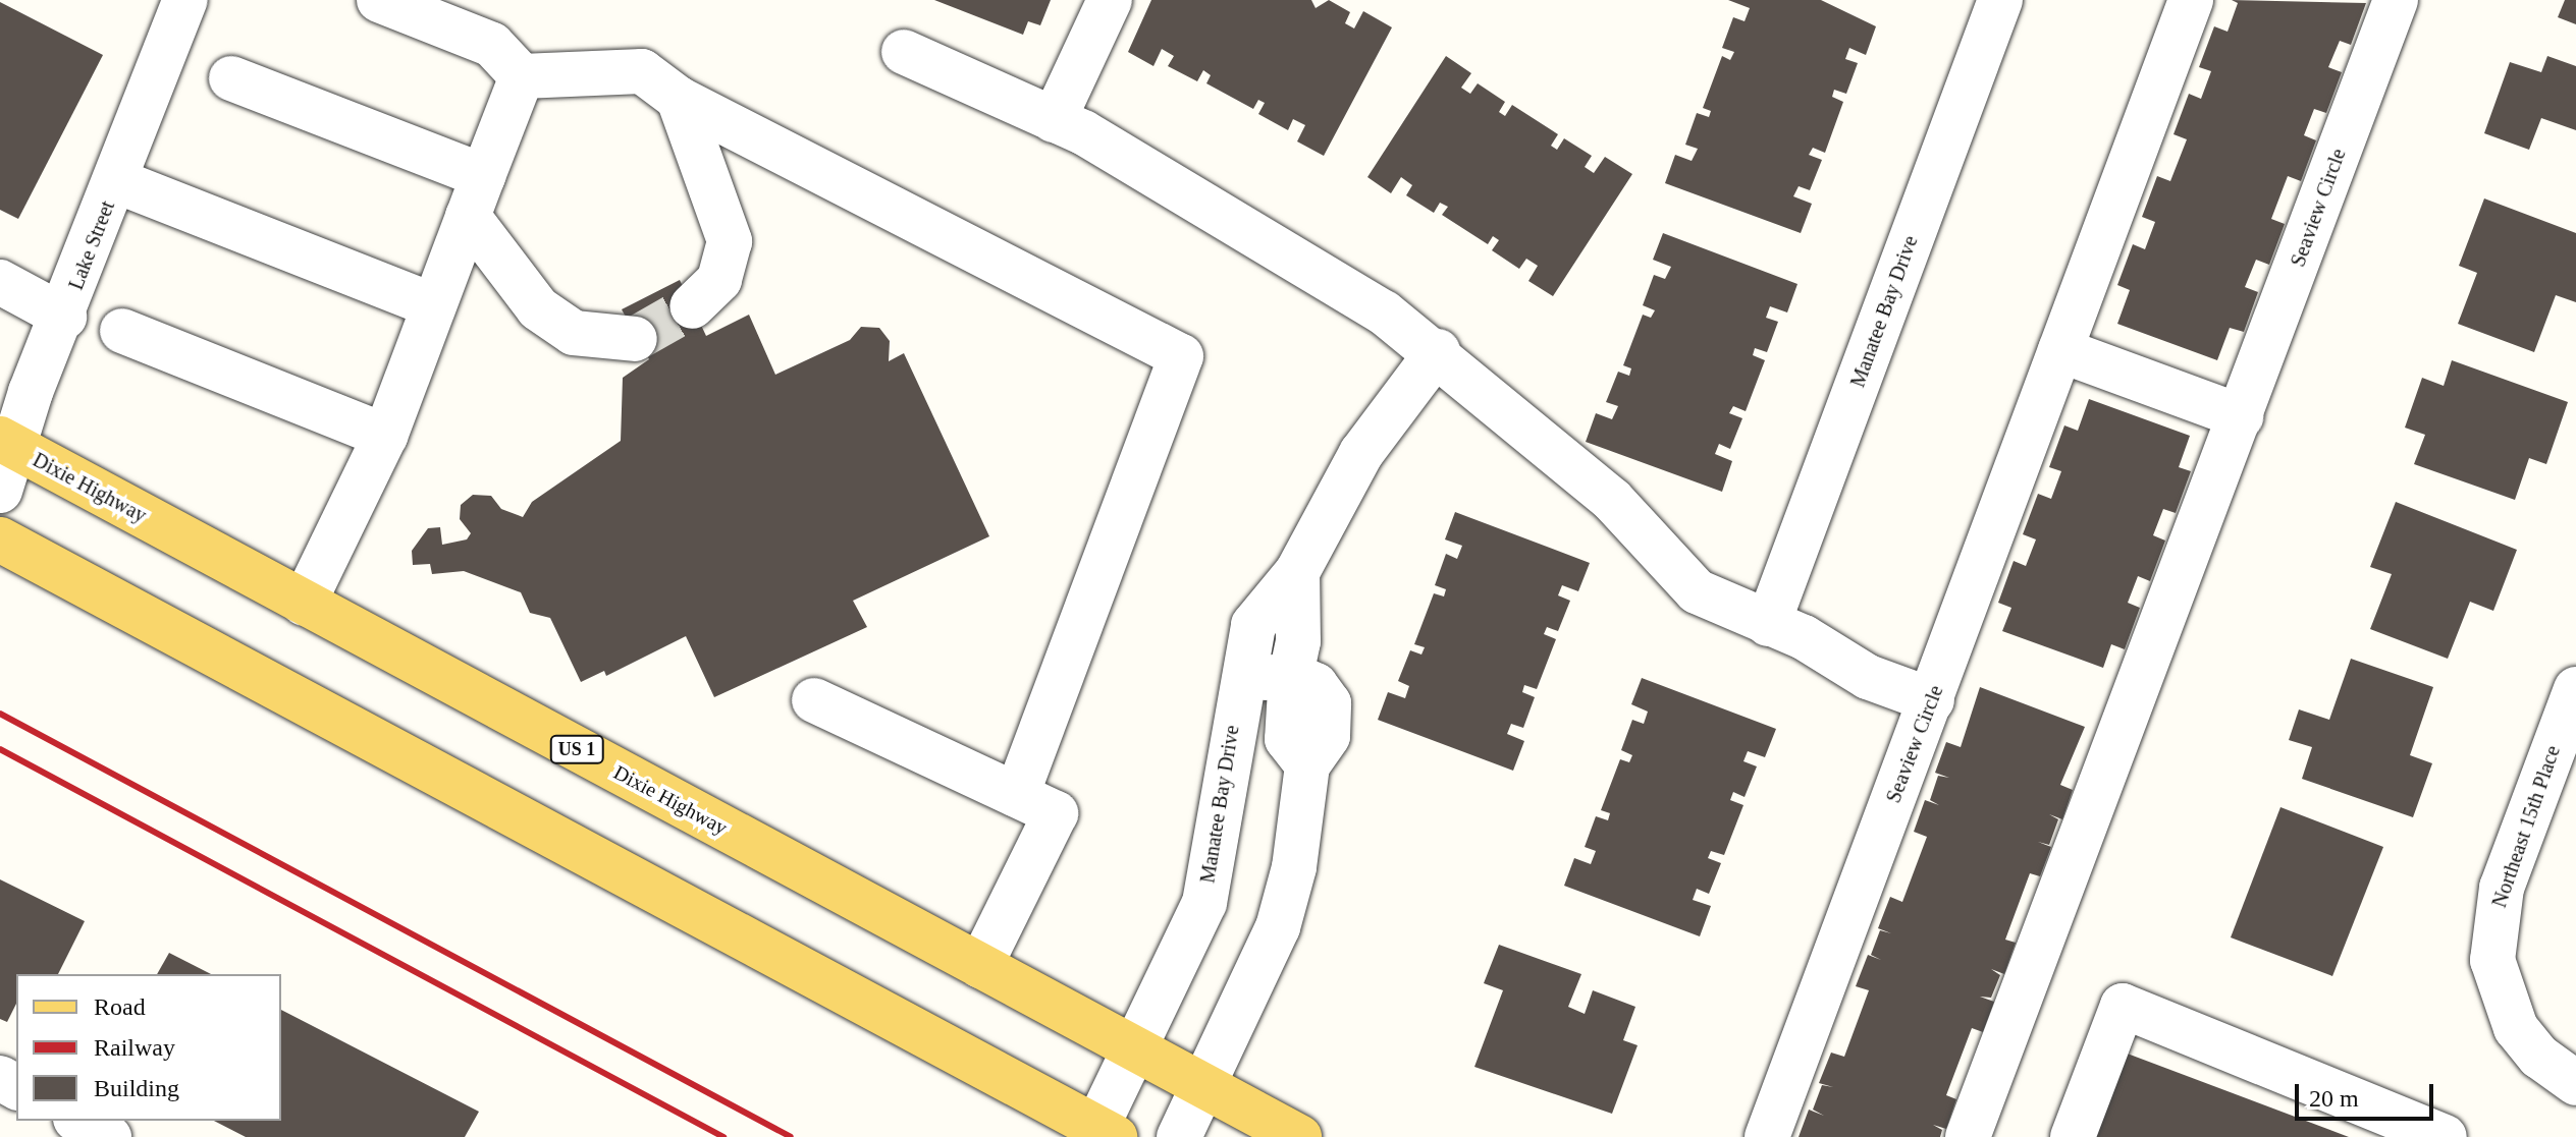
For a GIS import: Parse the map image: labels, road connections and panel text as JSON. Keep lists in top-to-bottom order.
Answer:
{
  "streets": {
    "main road": ["Dixie Highway", "US 1"],
    "street": [
      "Seaview Circle",
      "Lake Street",
      "Manatee Bay Drive",
      "Northeast 15th Place"
    ]
  },
  "crossings": [
    ["Lake Street", "Dixie Highway"],
    ["Manatee Bay Drive", "Dixie Highway"]
  ],
  "legend": ["Road", "Railway", "Building"],
  "scale_bar": "20 m"
}
